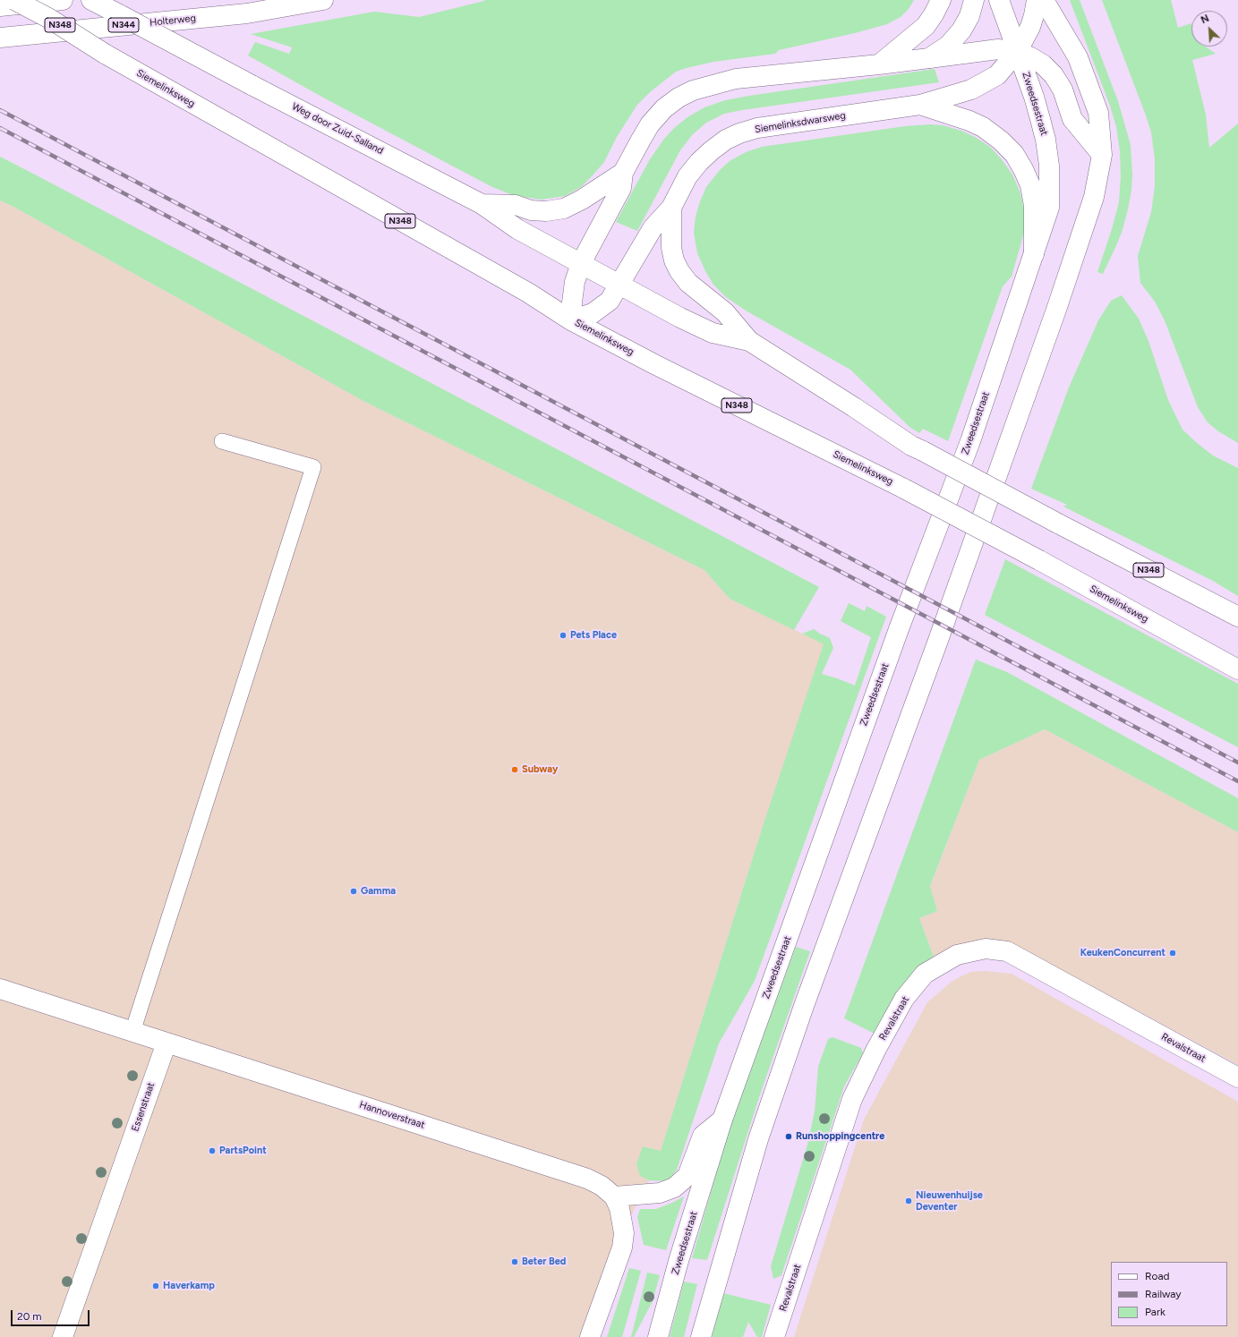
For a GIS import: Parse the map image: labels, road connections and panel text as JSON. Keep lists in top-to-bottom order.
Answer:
{
  "streets": {
    "street": [
      "Holterweg",
      "N348",
      "N344",
      "Siemelinksweg",
      "Zweedsestraat",
      "Siemelinksdwarsweg",
      "Weg door Zuid-Salland",
      "Revalstraat",
      "Essenstraat",
      "Hannoverstraat"
    ]
  },
  "crossings": [
    ["N348", "Siemelinksweg"],
    ["N348", "Siemelinksdwarsweg"],
    ["N348", "Weg door Zuid-Salland"],
    ["Siemelinksweg", "Siemelinksdwarsweg"],
    ["Siemelinksweg", "Weg door Zuid-Salland"],
    ["Zweedsestraat", "Siemelinksdwarsweg"],
    ["Essenstraat", "Hannoverstraat"]
  ],
  "places": [
    "Pets Place",
    "Subway",
    "Gamma",
    "KeukenConcurrent",
    "Runshoppingcentre",
    "PartsPoint",
    "Nieuwenhuijse Deventer",
    "Beter Bed",
    "Haverkamp"
  ],
  "legend": ["Road", "Railway", "Park"],
  "scale_bar": "20 m",
  "north": "top left"
}
